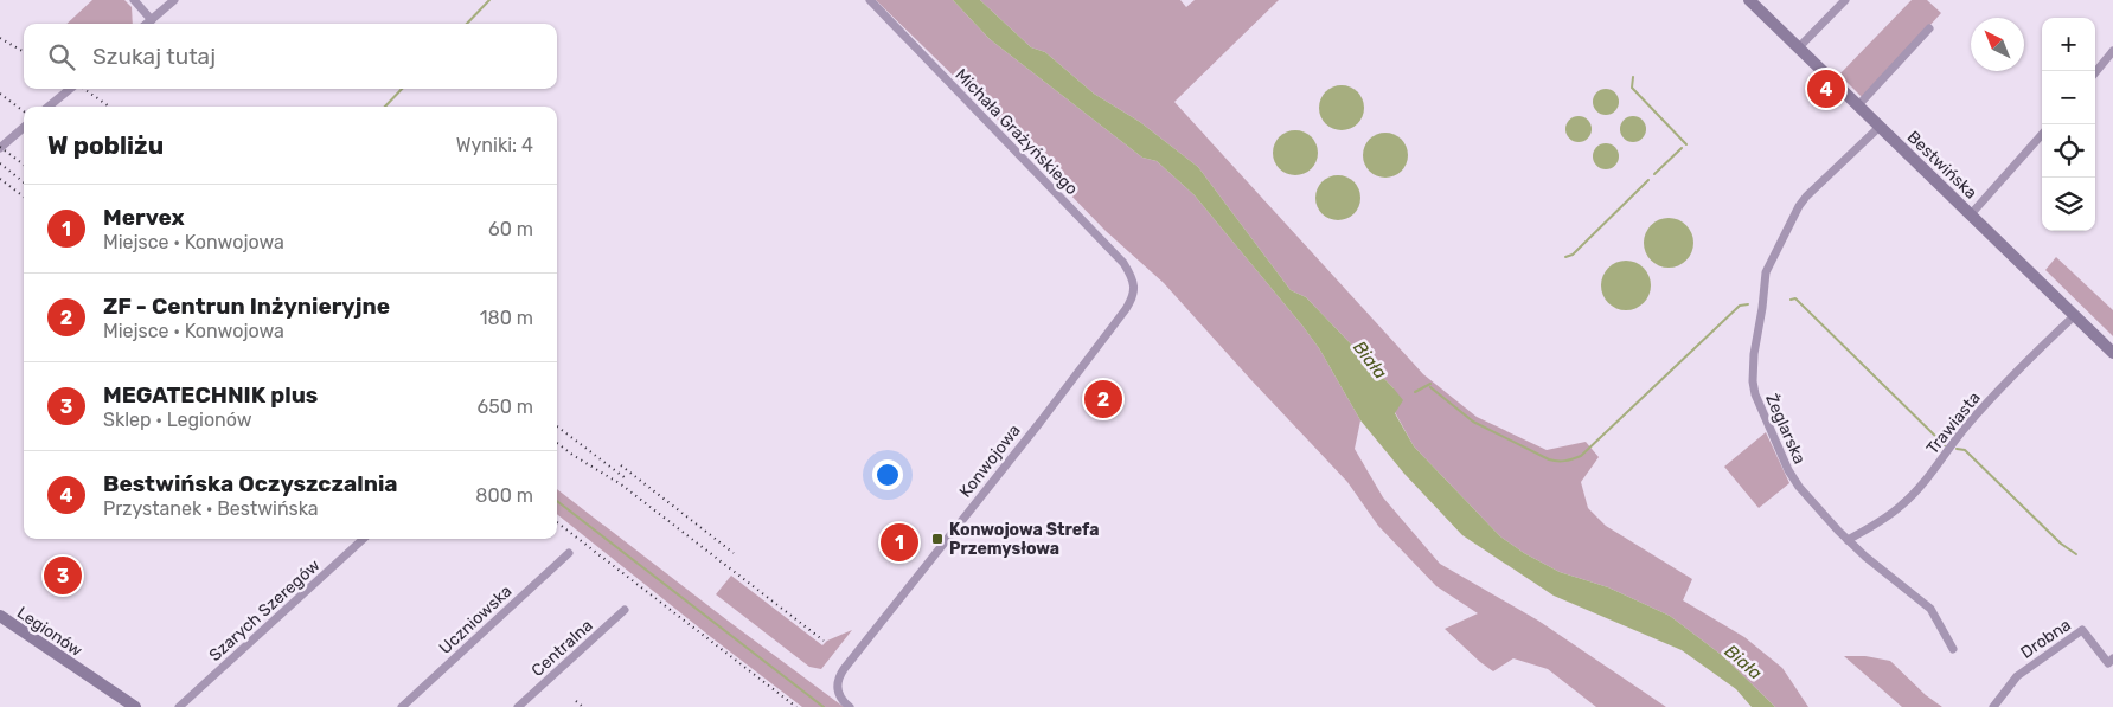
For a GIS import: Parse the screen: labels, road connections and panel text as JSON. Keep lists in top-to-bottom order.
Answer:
{
  "streets": {
    "street": [
      "Michała Grażyńskiego",
      "Bestwińska",
      "Trawiasta",
      "Żeglarska",
      "Konwojowa",
      "Szarych Szeregów",
      "Uczniowska",
      "Legionów",
      "Drobna",
      "Centralna"
    ]
  },
  "crossings": [
    ["Michała Grażyńskiego", "Konwojowa"],
    ["Bestwińska", "Trawiasta"],
    ["Bestwińska", "Żeglarska"],
    ["Trawiasta", "Żeglarska"]
  ],
  "water": ["Biała"],
  "places": {
    "transit": ["Konwojowa Strefa Przemysłowa"]
  },
  "north": "top left",
  "page": {
    "map_buttons": ["+", "−"],
    "search": "Szukaj tutaj",
    "pins": [
      "4",
      "2",
      "1",
      "3"
    ],
    "heading": ["W pobliżu", "Wyniki: 4"],
    "list": [
      {
        "mark": "1",
        "name": "Mervex",
        "note": "Miejsce · Konwojowa",
        "value": "60 m"
      },
      {
        "mark": "2",
        "name": "ZF - Centrun Inżynieryjne",
        "note": "Miejsce · Konwojowa",
        "value": "180 m"
      },
      {
        "mark": "3",
        "name": "MEGATECHNIK plus",
        "note": "Sklep · Legionów",
        "value": "650 m"
      },
      {
        "mark": "4",
        "name": "Bestwińska Oczyszczalnia",
        "note": "Przystanek · Bestwińska",
        "value": "800 m"
      }
    ]
  }
}
